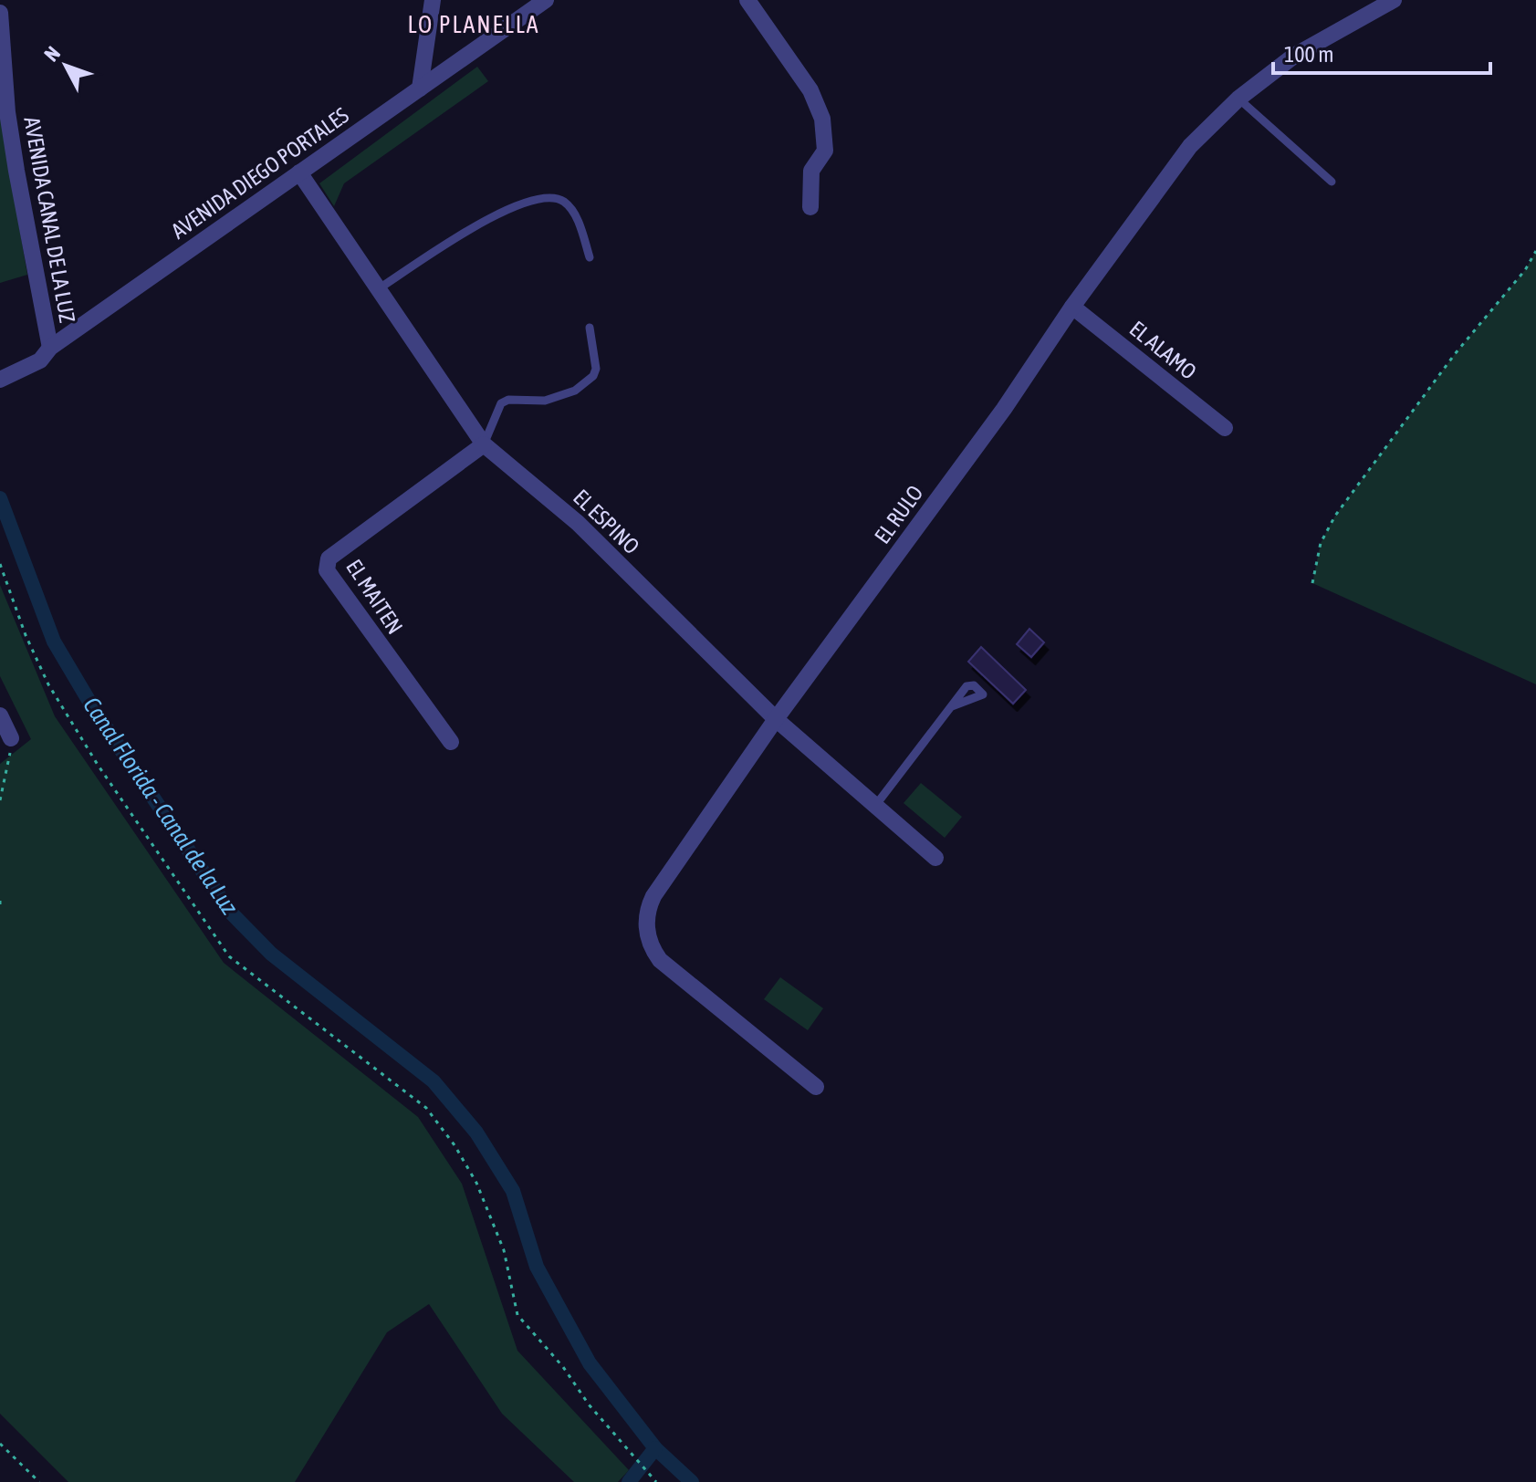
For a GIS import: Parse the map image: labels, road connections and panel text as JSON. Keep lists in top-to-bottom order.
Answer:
{
  "streets": {
    "street": [
      "AVENIDA DIEGO PORTALES",
      "AVENIDA CANAL DE LA LUZ",
      "EL ALAMO",
      "EL RULO",
      "EL ESPINO",
      "EL MAITEN"
    ]
  },
  "crossings": [
    ["AVENIDA DIEGO PORTALES", "AVENIDA CANAL DE LA LUZ"],
    ["AVENIDA DIEGO PORTALES", "EL ESPINO"],
    ["EL ALAMO", "EL RULO"],
    ["EL RULO", "EL ESPINO"],
    ["EL ESPINO", "EL MAITEN"]
  ],
  "districts": ["LO PLANELLA"],
  "water": ["Canal Florida - Canal de la Luz"],
  "scale_bar": "100 m",
  "north": "top left"
}
